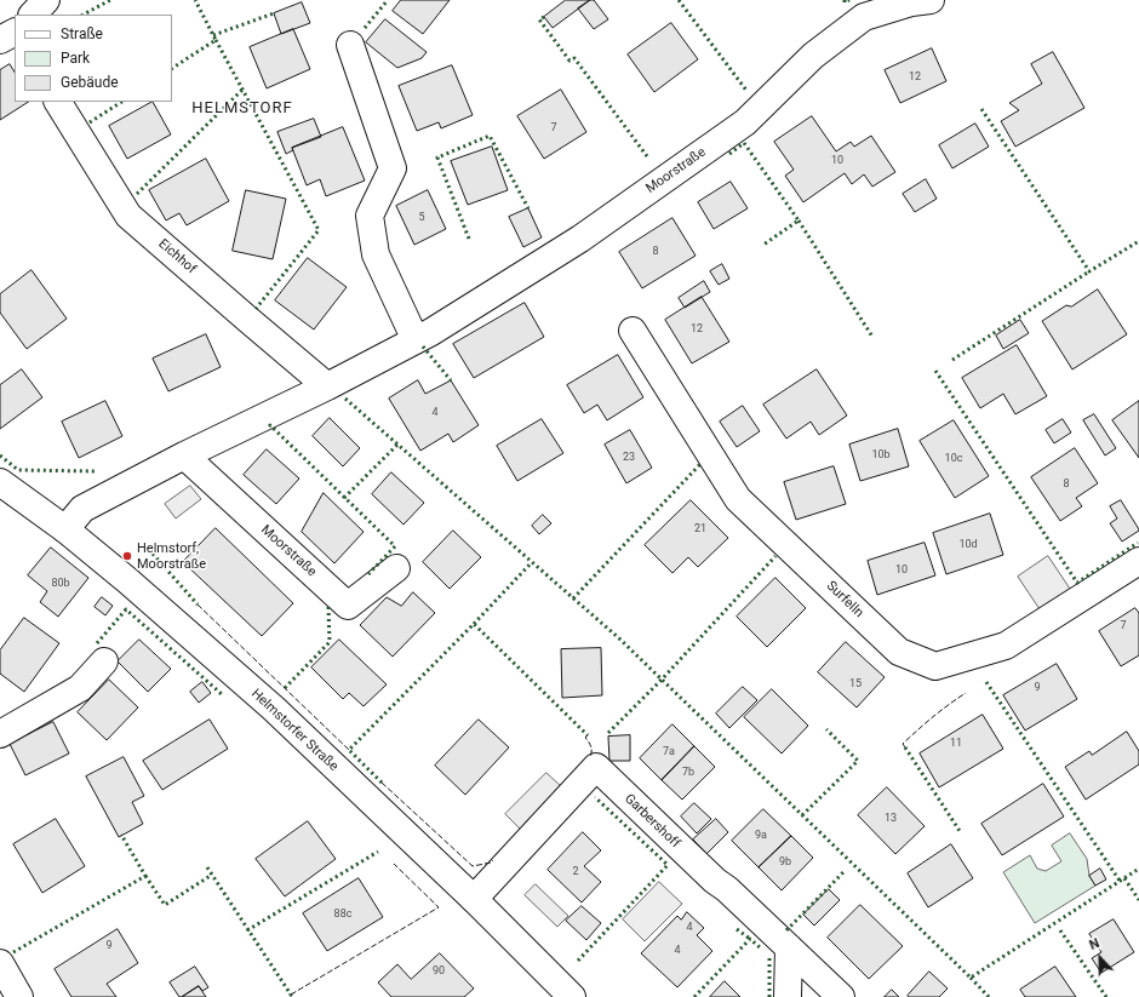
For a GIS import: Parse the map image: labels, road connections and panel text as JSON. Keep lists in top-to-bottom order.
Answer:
{
  "streets": {
    "street": [
      "Moorstraße",
      "Eichhof",
      "Surfelln",
      "Helmstorfer Straße",
      "Garbershoff"
    ]
  },
  "crossings": [
    ["Moorstraße", "Eichhof"],
    ["Moorstraße", "Helmstorfer Straße"],
    ["Helmstorfer Straße", "Garbershoff"]
  ],
  "districts": ["HELMSTORF"],
  "places": ["Helmstorf, Moorstraße"],
  "house_numbers": [
    "12",
    "7",
    "10",
    "5",
    "8",
    "12",
    "4",
    "10b",
    "23",
    "10c",
    "8",
    "21",
    "10d",
    "10",
    "80b",
    "7",
    "15",
    "9",
    "11",
    "7a",
    "7b",
    "13",
    "9a",
    "9b",
    "2",
    "88c",
    "4",
    "9",
    "4",
    "90"
  ],
  "legend": ["Straße", "Park", "Gebäude"],
  "north": "top"
}
